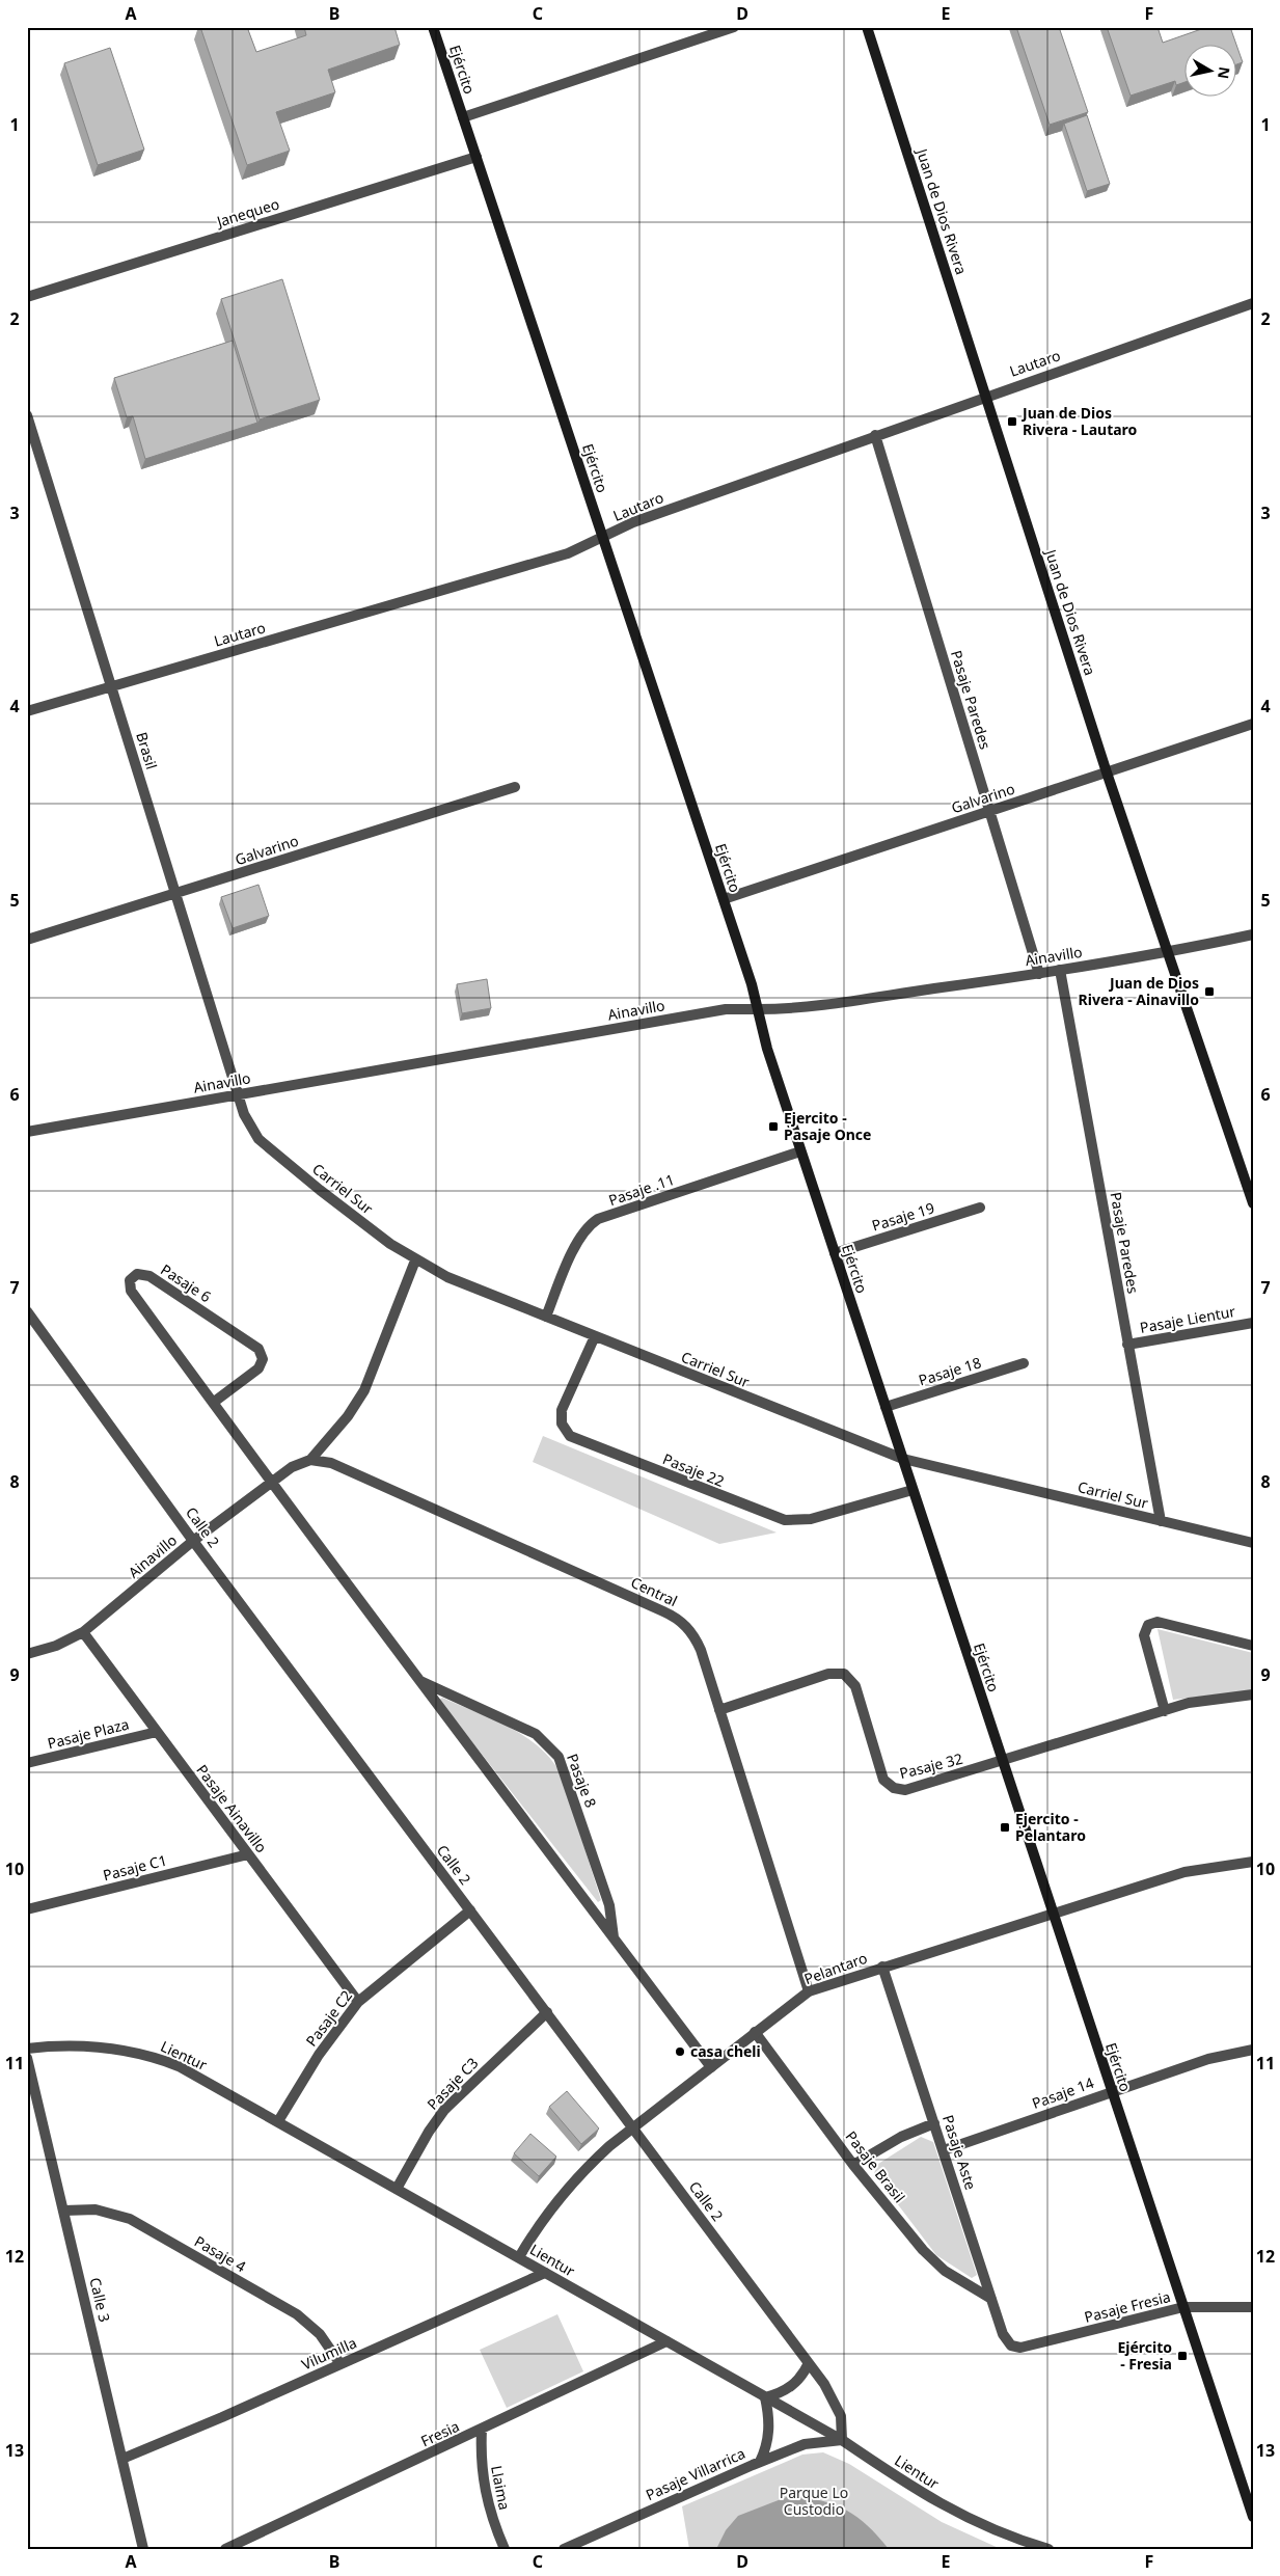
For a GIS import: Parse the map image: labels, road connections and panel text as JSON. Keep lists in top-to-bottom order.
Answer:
{
  "streets": {
    "main road": ["Ejército", "Juan de Dios Rivera"],
    "street": [
      "Janequeo",
      "Lautaro",
      "Pasaje Paredes",
      "Brasil",
      "Galvarino",
      "Ainavillo",
      "Carriel Sur",
      "Pasaje .11",
      "Pasaje 19",
      "Pasaje 6",
      "Pasaje Lientur",
      "Pasaje 18",
      "Pasaje 22",
      "Calle 2",
      "Central",
      "Pasaje Plaza",
      "Pasaje 32",
      "Pasaje 8",
      "Pasaje Ainavillo",
      "Pasaje C1",
      "Pelantaro",
      "Pasaje C2",
      "Lientur",
      "Pasaje C3",
      "Pasaje 14",
      "Pasaje Aste",
      "Pasaje Brasil",
      "Pasaje 4",
      "Calle 3",
      "Pasaje Fresia",
      "Vilumilla",
      "Fresia",
      "Pasaje Villarrica",
      "Llaima"
    ]
  },
  "crossings": [
    ["Ejército", "Janequeo"],
    ["Ejército", "Lautaro"],
    ["Ejército", "Galvarino"],
    ["Ejército", "Ainavillo"],
    ["Ejército", "Carriel Sur"],
    ["Ejército", "Pasaje .11"],
    ["Ejército", "Pasaje 19"],
    ["Ejército", "Pasaje 18"],
    ["Ejército", "Pasaje 22"],
    ["Ejército", "Pasaje 32"],
    ["Ejército", "Pelantaro"],
    ["Ejército", "Pasaje 14"],
    ["Ejército", "Pasaje Fresia"],
    ["Juan de Dios Rivera", "Lautaro"],
    ["Juan de Dios Rivera", "Galvarino"],
    ["Juan de Dios Rivera", "Ainavillo"],
    ["Lautaro", "Pasaje Paredes"],
    ["Lautaro", "Brasil"],
    ["Pasaje Paredes", "Galvarino"],
    ["Pasaje Paredes", "Ainavillo"],
    ["Pasaje Paredes", "Carriel Sur"],
    ["Pasaje Paredes", "Pasaje Lientur"],
    ["Brasil", "Galvarino"],
    ["Brasil", "Ainavillo"],
    ["Brasil", "Carriel Sur"],
    ["Ainavillo", "Carriel Sur"],
    ["Ainavillo", "Pasaje 6"],
    ["Ainavillo", "Calle 2"],
    ["Ainavillo", "Central"],
    ["Ainavillo", "Pasaje 8"],
    ["Ainavillo", "Pasaje Ainavillo"],
    ["Carriel Sur", "Pasaje .11"],
    ["Carriel Sur", "Pasaje 22"],
    ["Pasaje 6", "Pasaje 8"],
    ["Calle 2", "Pelantaro"],
    ["Calle 2", "Pasaje C2"],
    ["Calle 2", "Lientur"],
    ["Calle 2", "Pasaje C3"],
    ["Calle 2", "Pasaje Villarrica"],
    ["Central", "Pasaje 32"],
    ["Central", "Pelantaro"],
    ["Pasaje Plaza", "Pasaje Ainavillo"],
    ["Pasaje 8", "Pelantaro"],
    ["Pasaje Ainavillo", "Pasaje C1"],
    ["Pasaje Ainavillo", "Pasaje C2"],
    ["Pelantaro", "Lientur"],
    ["Pelantaro", "Pasaje Aste"],
    ["Pelantaro", "Pasaje Brasil"],
    ["Pasaje C2", "Lientur"],
    ["Lientur", "Pasaje C3"],
    ["Lientur", "Vilumilla"],
    ["Lientur", "Fresia"],
    ["Lientur", "Pasaje Villarrica"],
    ["Pasaje 14", "Pasaje Aste"],
    ["Pasaje Aste", "Pasaje Brasil"],
    ["Pasaje Aste", "Pasaje Fresia"],
    ["Pasaje 4", "Calle 3"],
    ["Pasaje 4", "Vilumilla"],
    ["Calle 3", "Vilumilla"],
    ["Fresia", "Llaima"]
  ],
  "parks": ["Parque Lo Custodio"],
  "places": {
    "transit": [
      "Juan de Dios Rivera - Lautaro",
      "Juan de Dios Rivera - Ainavillo",
      "Ejercito - Pasaje Once",
      "Ejercito - Pelantaro",
      "Ejército - Fresia"
    ],
    "other": ["casa cheli"]
  },
  "north": "right",
  "grid": {
    "columns": [
      "A",
      "B",
      "C",
      "D",
      "E",
      "F"
    ],
    "rows": [
      "1",
      "2",
      "3",
      "4",
      "5",
      "6",
      "7",
      "8",
      "9",
      "10",
      "11",
      "12",
      "13"
    ]
  }
}
